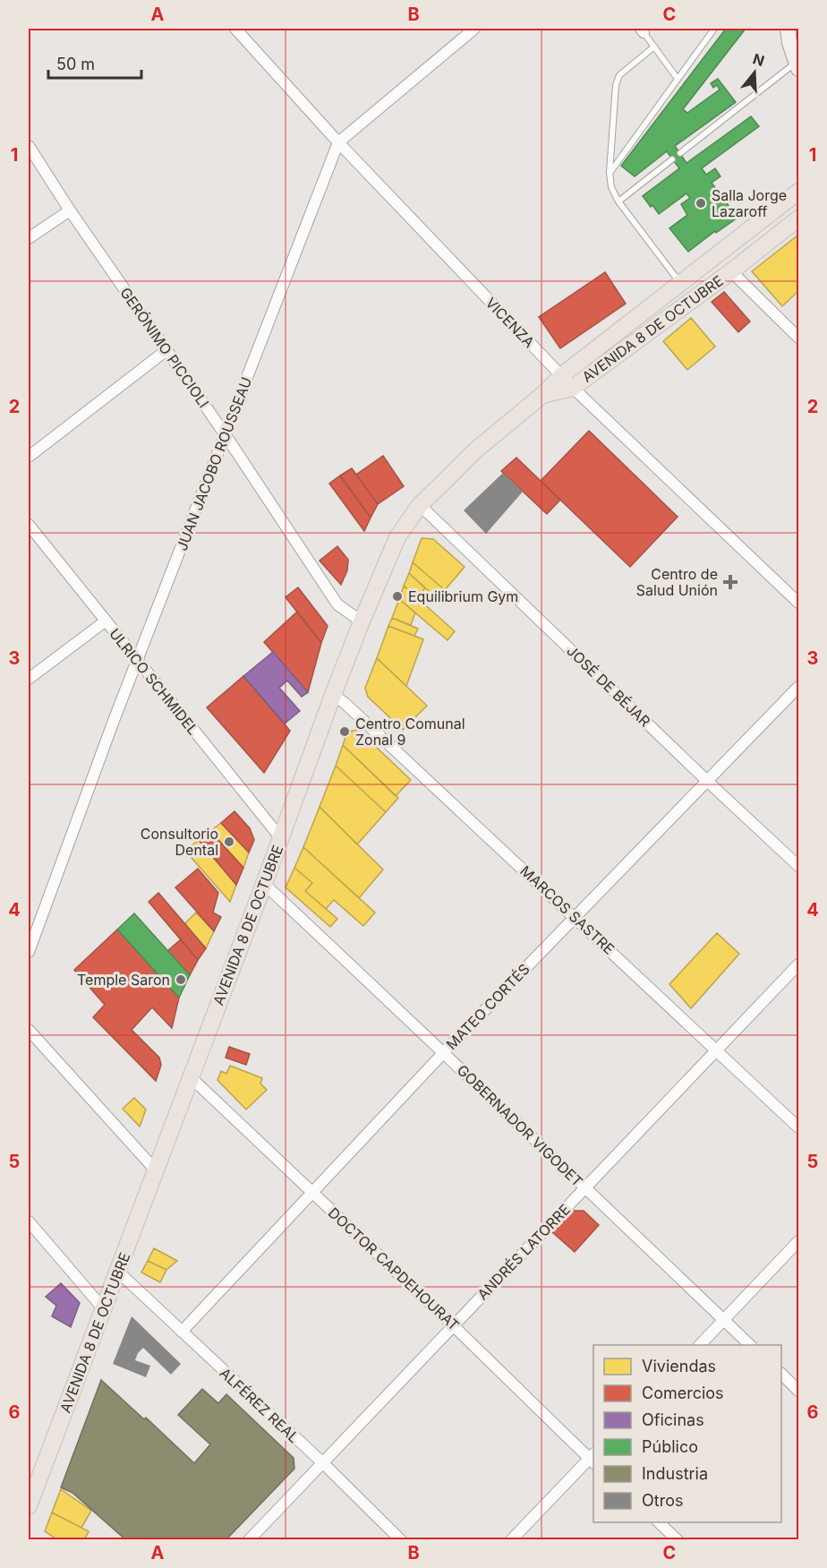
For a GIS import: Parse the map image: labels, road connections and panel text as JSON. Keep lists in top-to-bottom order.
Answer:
{
  "streets": {
    "main road": ["AVENIDA 8 DE OCTUBRE"],
    "street": [
      "VICENZA",
      "GERÓNIMO PICCIOLI",
      "JUAN JACOBO ROUSSEAU",
      "ULRICO SCHMIDEL",
      "JOSÉ DE BÉJAR",
      "MARCOS SASTRE",
      "MATEO CORTÉS",
      "GOBERNADOR VIGODET",
      "ANDRÉS LATORRE",
      "DOCTOR CAPDEHOURAT",
      "ALFÉREZ REAL"
    ]
  },
  "crossings": [
    ["VICENZA", "AVENIDA 8 DE OCTUBRE"],
    ["VICENZA", "JUAN JACOBO ROUSSEAU"],
    ["AVENIDA 8 DE OCTUBRE", "GERÓNIMO PICCIOLI"],
    ["AVENIDA 8 DE OCTUBRE", "ULRICO SCHMIDEL"],
    ["AVENIDA 8 DE OCTUBRE", "JOSÉ DE BÉJAR"],
    ["AVENIDA 8 DE OCTUBRE", "MARCOS SASTRE"],
    ["AVENIDA 8 DE OCTUBRE", "GOBERNADOR VIGODET"],
    ["AVENIDA 8 DE OCTUBRE", "DOCTOR CAPDEHOURAT"],
    ["AVENIDA 8 DE OCTUBRE", "ALFÉREZ REAL"],
    ["GERÓNIMO PICCIOLI", "JUAN JACOBO ROUSSEAU"],
    ["JUAN JACOBO ROUSSEAU", "ULRICO SCHMIDEL"],
    ["JOSÉ DE BÉJAR", "MATEO CORTÉS"],
    ["MARCOS SASTRE", "MATEO CORTÉS"],
    ["MARCOS SASTRE", "ANDRÉS LATORRE"],
    ["MATEO CORTÉS", "GOBERNADOR VIGODET"],
    ["MATEO CORTÉS", "DOCTOR CAPDEHOURAT"],
    ["MATEO CORTÉS", "ALFÉREZ REAL"],
    ["GOBERNADOR VIGODET", "ANDRÉS LATORRE"],
    ["ANDRÉS LATORRE", "DOCTOR CAPDEHOURAT"],
    ["ANDRÉS LATORRE", "ALFÉREZ REAL"]
  ],
  "places": {
    "other": [
      "Salla Jorge Lazaroff",
      "Equilibrium Gym",
      "Centro Comunal Zonal 9",
      "Consultorio Dental",
      "Temple Saron"
    ],
    "health": ["Centro de Salud Unión"]
  },
  "legend": [
    "Viviendas",
    "Comercios",
    "Oficinas",
    "Público",
    "Industria",
    "Otros"
  ],
  "scale_bar": "50 m",
  "north": "top",
  "grid": {
    "columns": ["A", "B", "C"],
    "rows": [
      "1",
      "2",
      "3",
      "4",
      "5",
      "6"
    ]
  }
}
